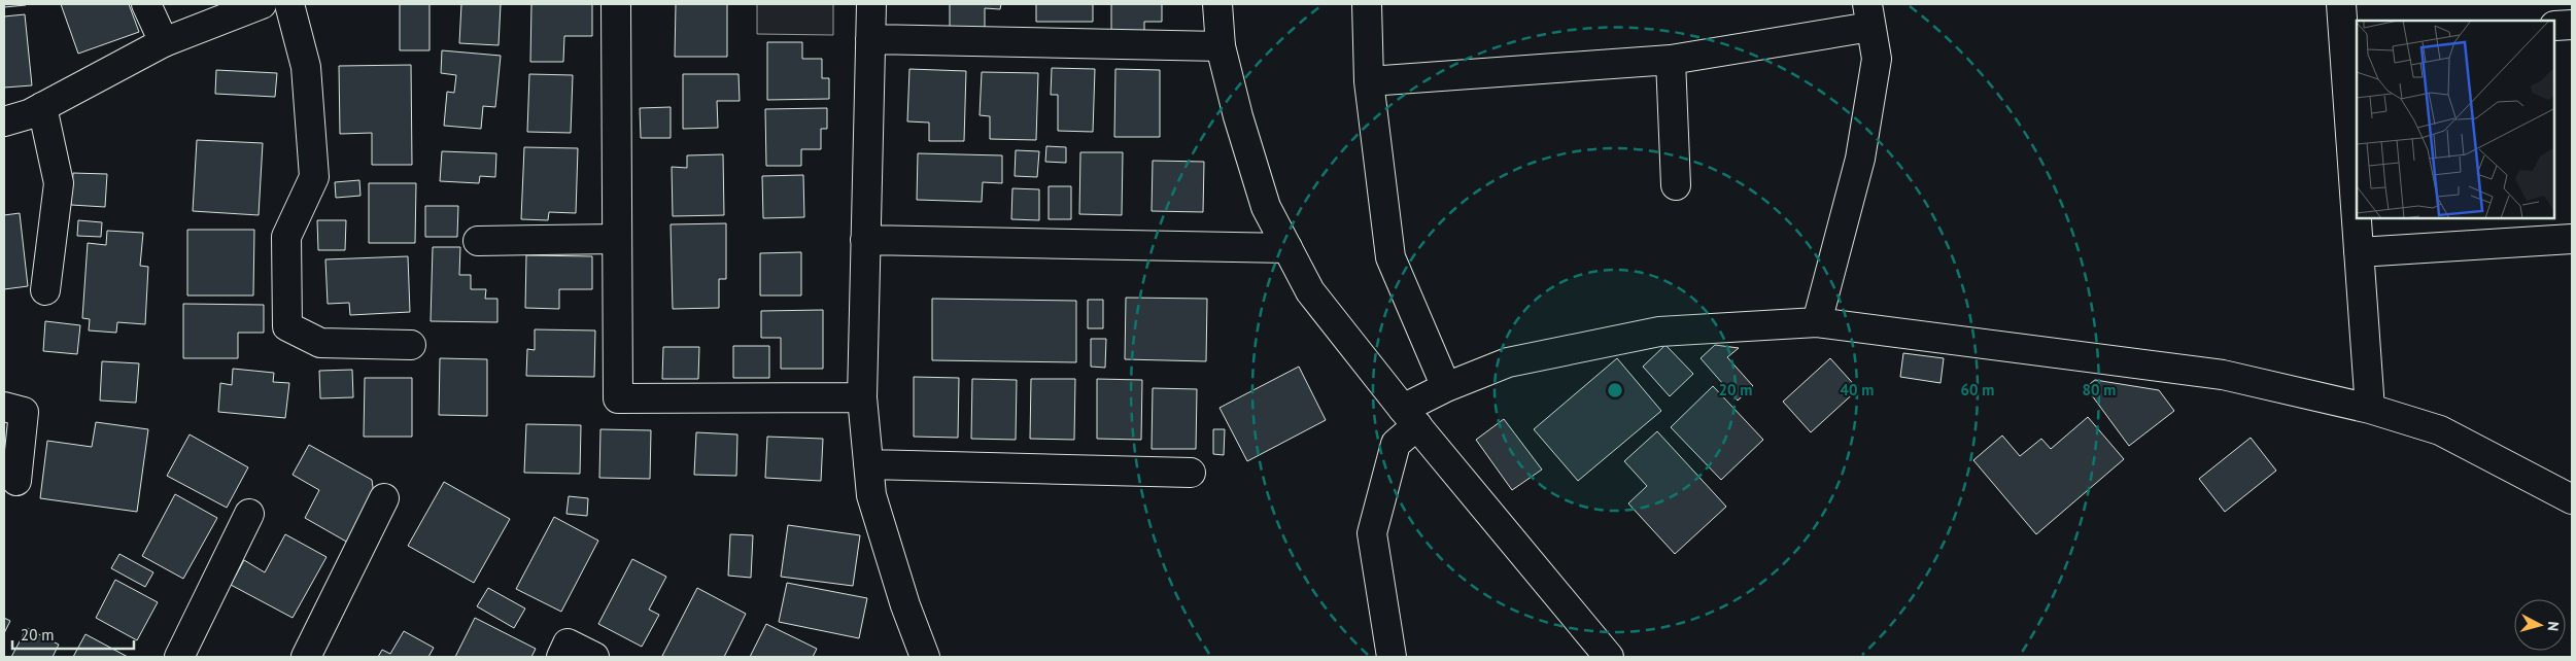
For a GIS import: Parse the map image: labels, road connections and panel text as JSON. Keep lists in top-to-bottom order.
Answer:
{
  "scale_bar": "20 m",
  "north": "right",
  "rings": [
    "20 m",
    "40 m",
    "60 m",
    "80 m"
  ]
}
